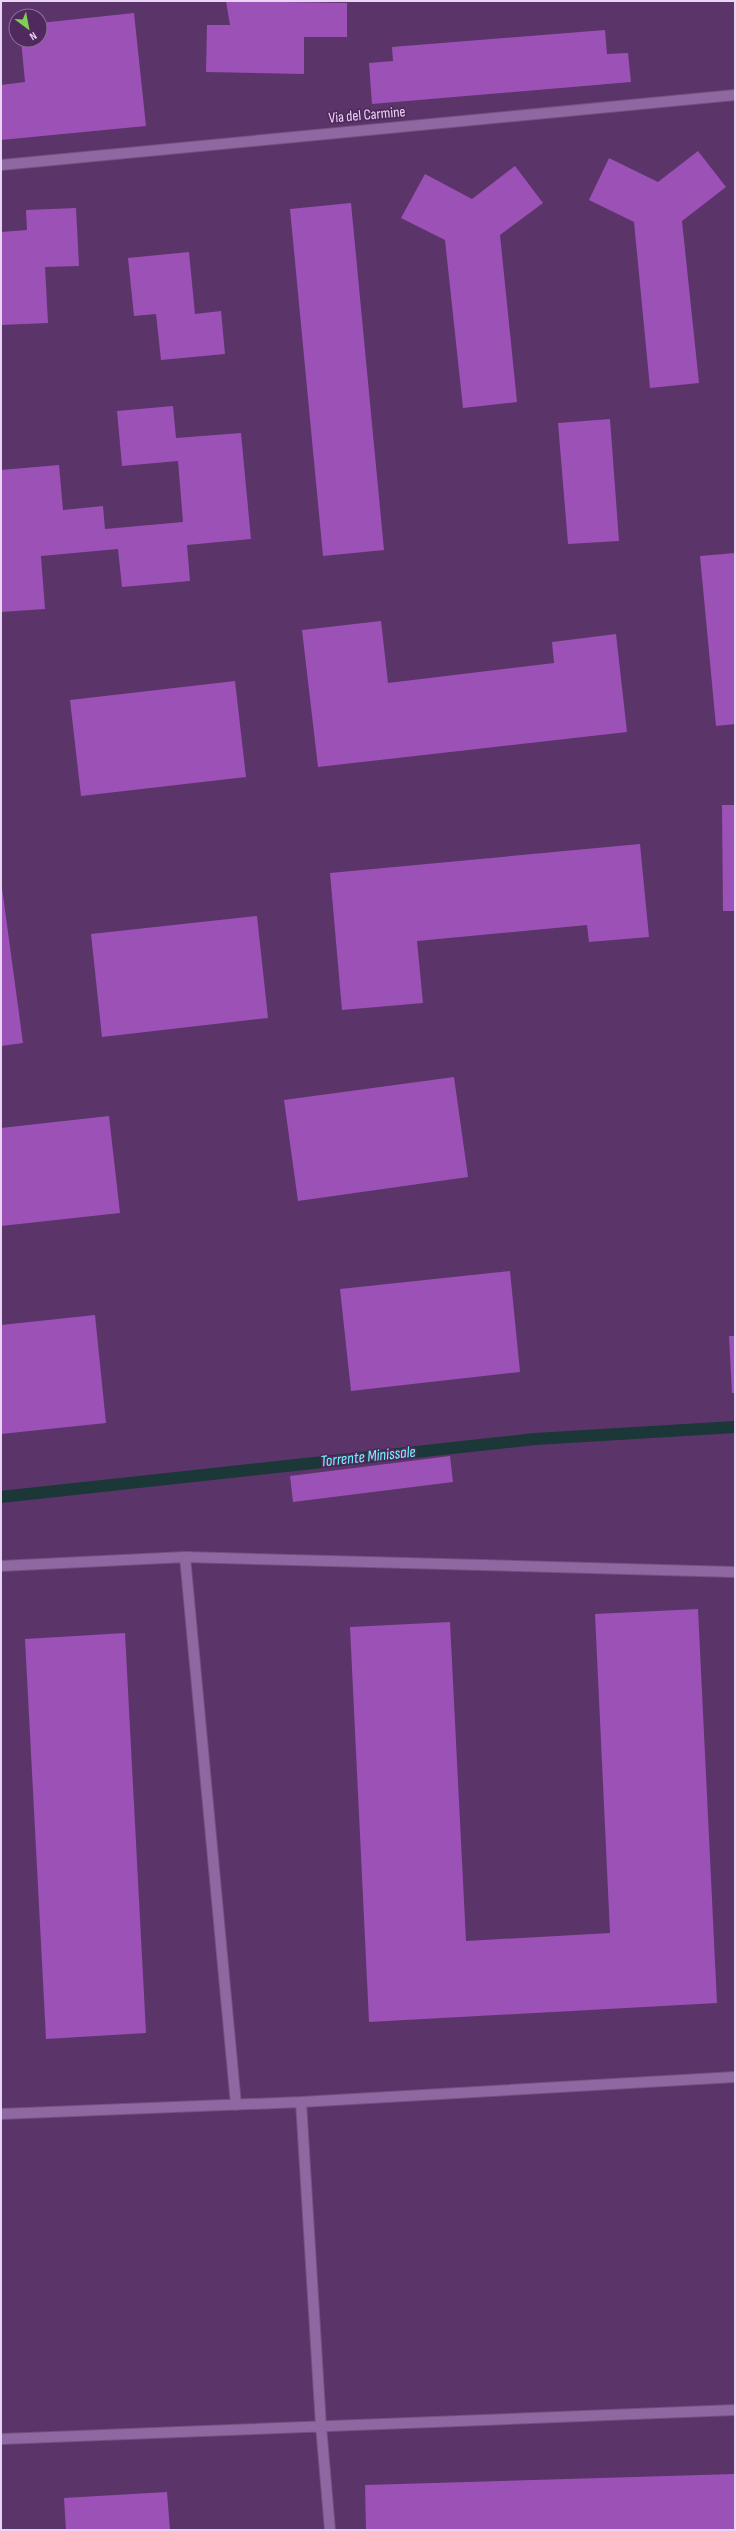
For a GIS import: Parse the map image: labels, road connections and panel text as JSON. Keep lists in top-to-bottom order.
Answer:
{
  "streets": {
    "street": ["Via del Carmine"]
  },
  "water": ["Torrente Minissale"],
  "north": "bottom right"
}
